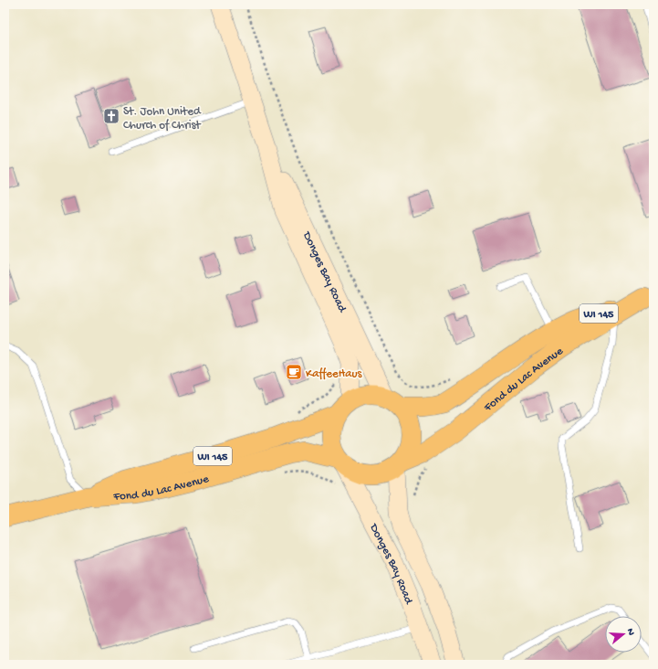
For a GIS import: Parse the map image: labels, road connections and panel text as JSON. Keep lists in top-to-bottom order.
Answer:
{
  "streets": {
    "main road": ["WI 145", "Fond du Lac Avenue"],
    "street": ["Donges Bay Road"]
  },
  "crossings": [
    ["Donges Bay Road", "WI 145"],
    ["Donges Bay Road", "Fond du Lac Avenue"],
    ["WI 145", "Fond du Lac Avenue"]
  ],
  "places": {
    "church": ["St. John United Church of Christ"],
    "cafe": ["KaffeeHaus"]
  },
  "north": "right"
}
